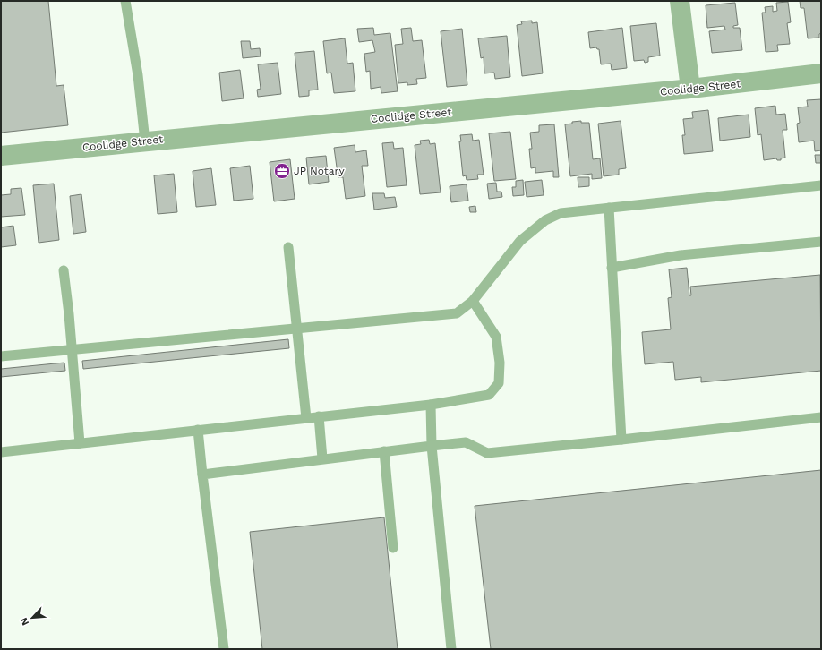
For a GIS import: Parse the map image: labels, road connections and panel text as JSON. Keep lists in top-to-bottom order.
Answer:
{
  "streets": {
    "street": ["Coolidge Street"]
  },
  "places": {
    "office": ["JP Notary"]
  },
  "north": "bottom left"
}
